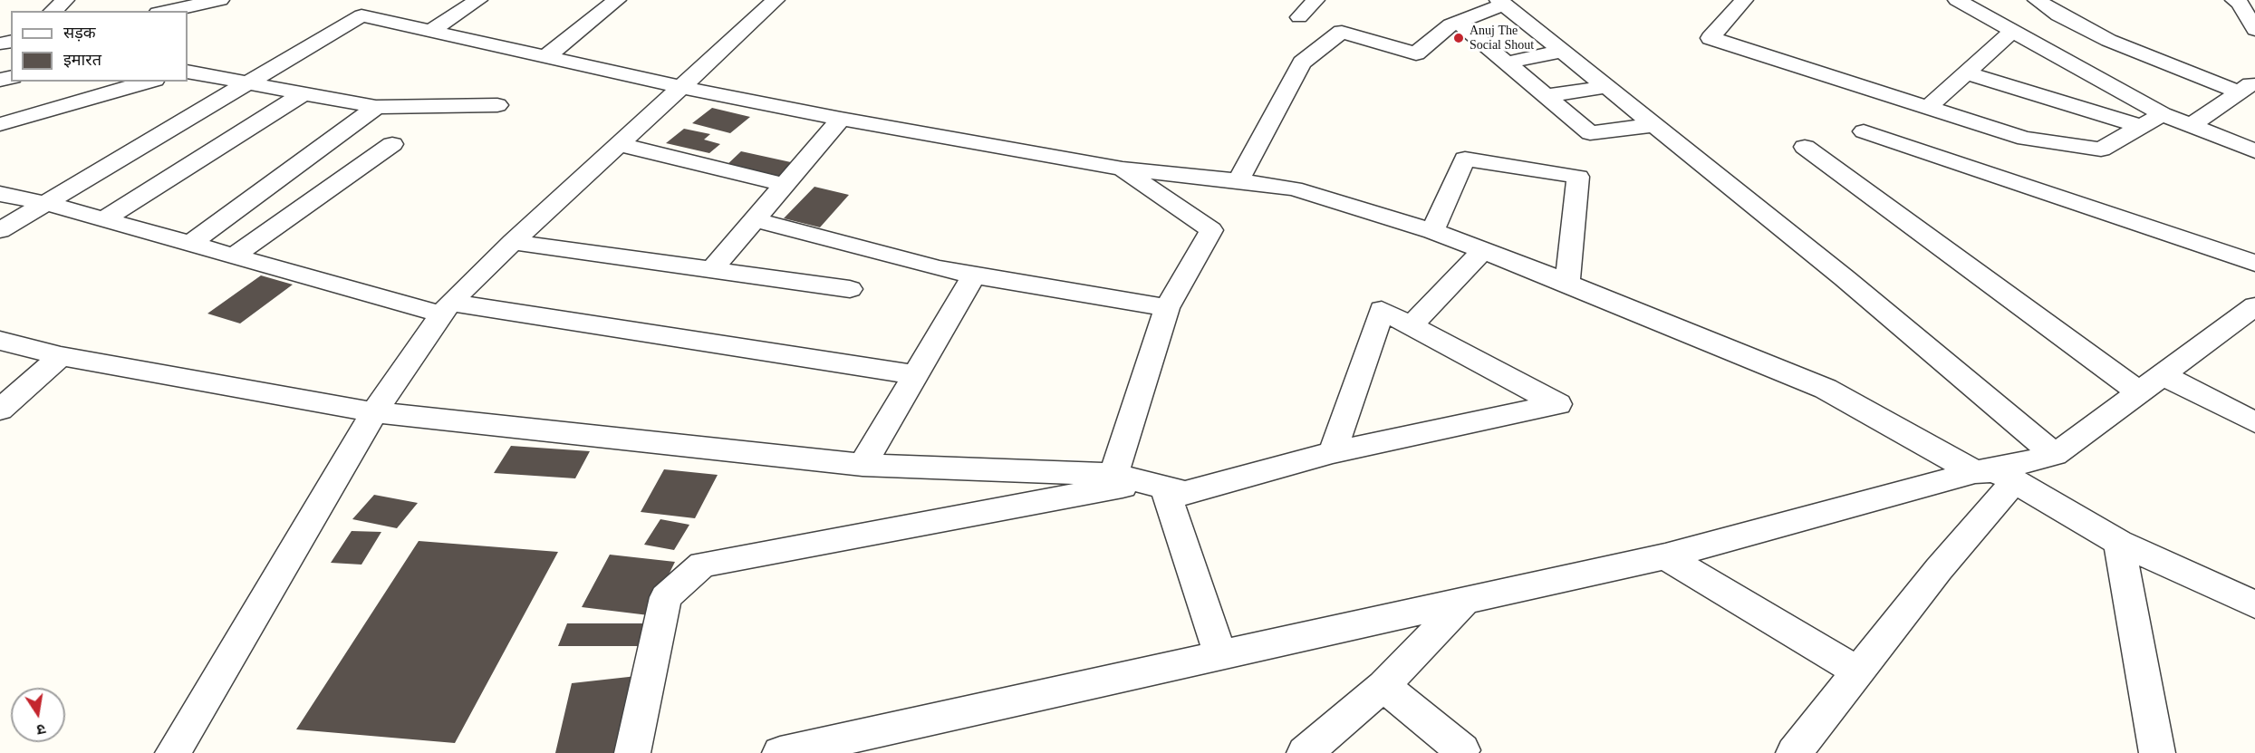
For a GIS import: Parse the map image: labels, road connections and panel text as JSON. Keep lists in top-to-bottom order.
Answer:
{
  "places": ["Anuj The Social Shout"],
  "legend": ["सड़क", "इमारत"],
  "north": "bottom"
}
